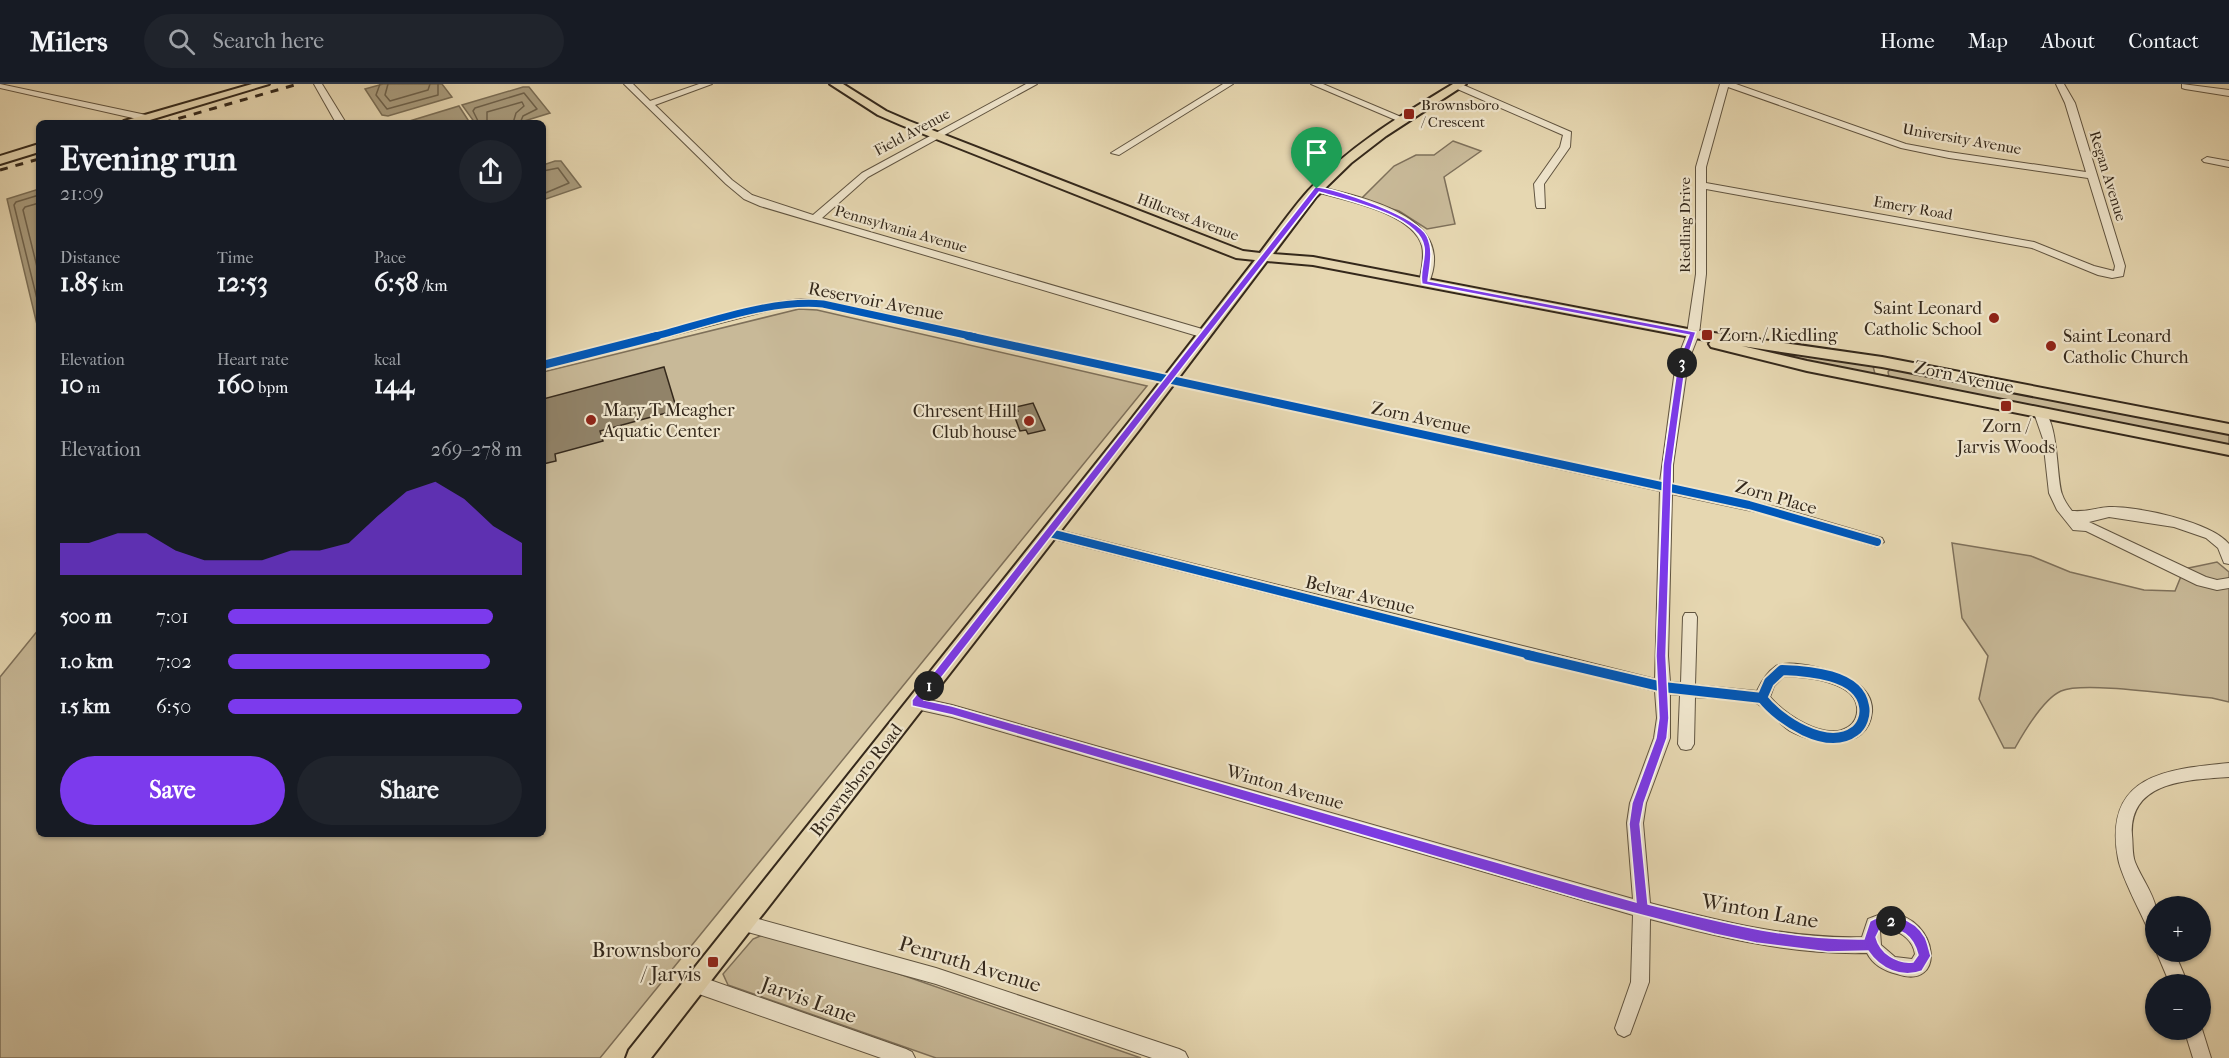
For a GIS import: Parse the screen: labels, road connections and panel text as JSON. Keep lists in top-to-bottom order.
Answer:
{
  "streets": {
    "main road": ["Hillcrest Avenue", "Zorn Avenue", "Brownsboro Road"],
    "street": [
      "Field Avenue",
      "University Avenue",
      "Regan Avenue",
      "Emery Road",
      "Riedling Drive",
      "Pennsylvania Avenue",
      "Reservoir Avenue",
      "Zorn Place",
      "Belvar Avenue",
      "Winton Avenue",
      "Winton Lane",
      "Penruth Avenue",
      "Jarvis Lane"
    ]
  },
  "crossings": [
    ["Field Avenue", "Hillcrest Avenue"],
    ["Field Avenue", "Pennsylvania Avenue"],
    ["University Avenue", "Regan Avenue"],
    ["University Avenue", "Riedling Drive"],
    ["Regan Avenue", "Emery Road"],
    ["Emery Road", "Riedling Drive"],
    ["Hillcrest Avenue", "Riedling Drive"],
    ["Hillcrest Avenue", "Zorn Avenue"],
    ["Hillcrest Avenue", "Brownsboro Road"],
    ["Riedling Drive", "Zorn Avenue"],
    ["Pennsylvania Avenue", "Brownsboro Road"],
    ["Reservoir Avenue", "Zorn Avenue"],
    ["Reservoir Avenue", "Brownsboro Road"],
    ["Zorn Avenue", "Zorn Place"],
    ["Zorn Avenue", "Brownsboro Road"],
    ["Belvar Avenue", "Brownsboro Road"],
    ["Brownsboro Road", "Winton Avenue"],
    ["Brownsboro Road", "Penruth Avenue"],
    ["Brownsboro Road", "Jarvis Lane"],
    ["Winton Avenue", "Winton Lane"]
  ],
  "places": {
    "transit": [
      "Brownsboro / Crescent",
      "Zorn / Riedling",
      "Zorn / Jarvis Woods",
      "Brownsboro / Jarvis"
    ],
    "other": [
      "Saint Leonard Catholic School",
      "Saint Leonard Catholic Church",
      "Mary T Meagher Aquatic Center",
      "Chresent Hill Club house"
    ]
  },
  "page": {
    "header": "Milers",
    "search": "Search here",
    "nav": [
      "Home",
      "Map",
      "About",
      "Contact"
    ],
    "heading": ["Evening run", "21:09"],
    "stats": [
      ["Distance", "1.85 km"],
      ["Time", "12:53"],
      ["Pace", "6:58 /km"],
      ["Elevation", "10 m"],
      ["Heart rate", "160 bpm"],
      ["kcal", "144"]
    ],
    "pins": ["3", "1", "2"],
    "chart": ["Elevation", "269–278 m"],
    "list": [
      {
        "name": "500 m",
        "note": "7:01"
      },
      {
        "name": "1.0 km",
        "note": "7:02"
      },
      {
        "name": "1.5 km",
        "note": "6:50"
      }
    ],
    "buttons": ["Save", "Share"],
    "map_buttons": ["+", "−"]
  }
}
